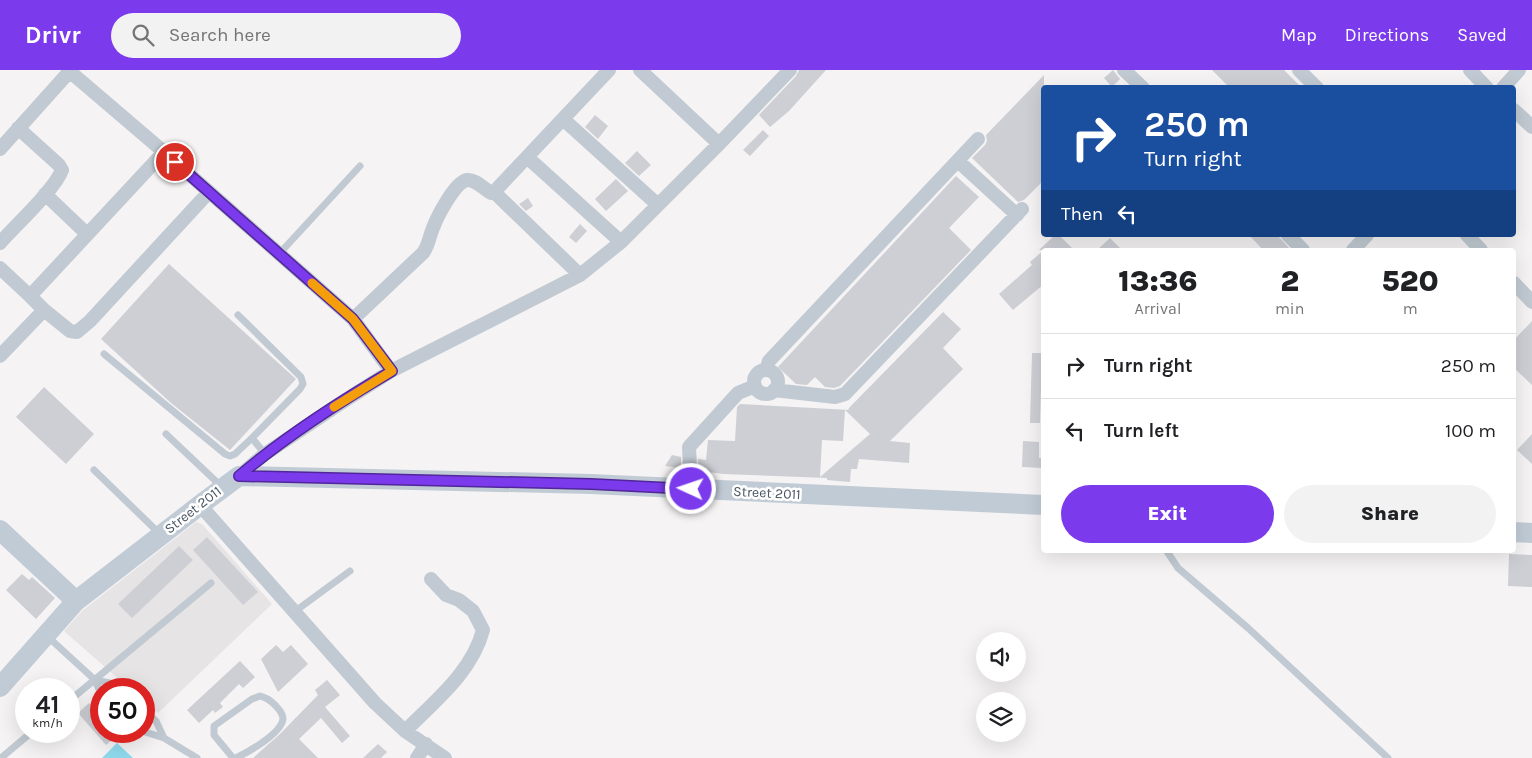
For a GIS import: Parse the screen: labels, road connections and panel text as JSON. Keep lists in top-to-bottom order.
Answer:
{
  "streets": {
    "main road": ["Street 2011"]
  },
  "page": {
    "header": "Drivr",
    "search": "Search here",
    "nav": ["Map", "Directions", "Saved"],
    "turn": ["250 m", "Turn right"],
    "then": "Then",
    "eta": [
      "13:36",
      "Arrival",
      "2",
      "min",
      "520",
      "m"
    ],
    "list": [
      {
        "name": "Turn right",
        "value": "250 m"
      },
      {
        "name": "Turn left",
        "value": "100 m"
      }
    ],
    "buttons": ["Exit", "Share"],
    "speed": "41 km/h",
    "limit": "50"
  }
}
